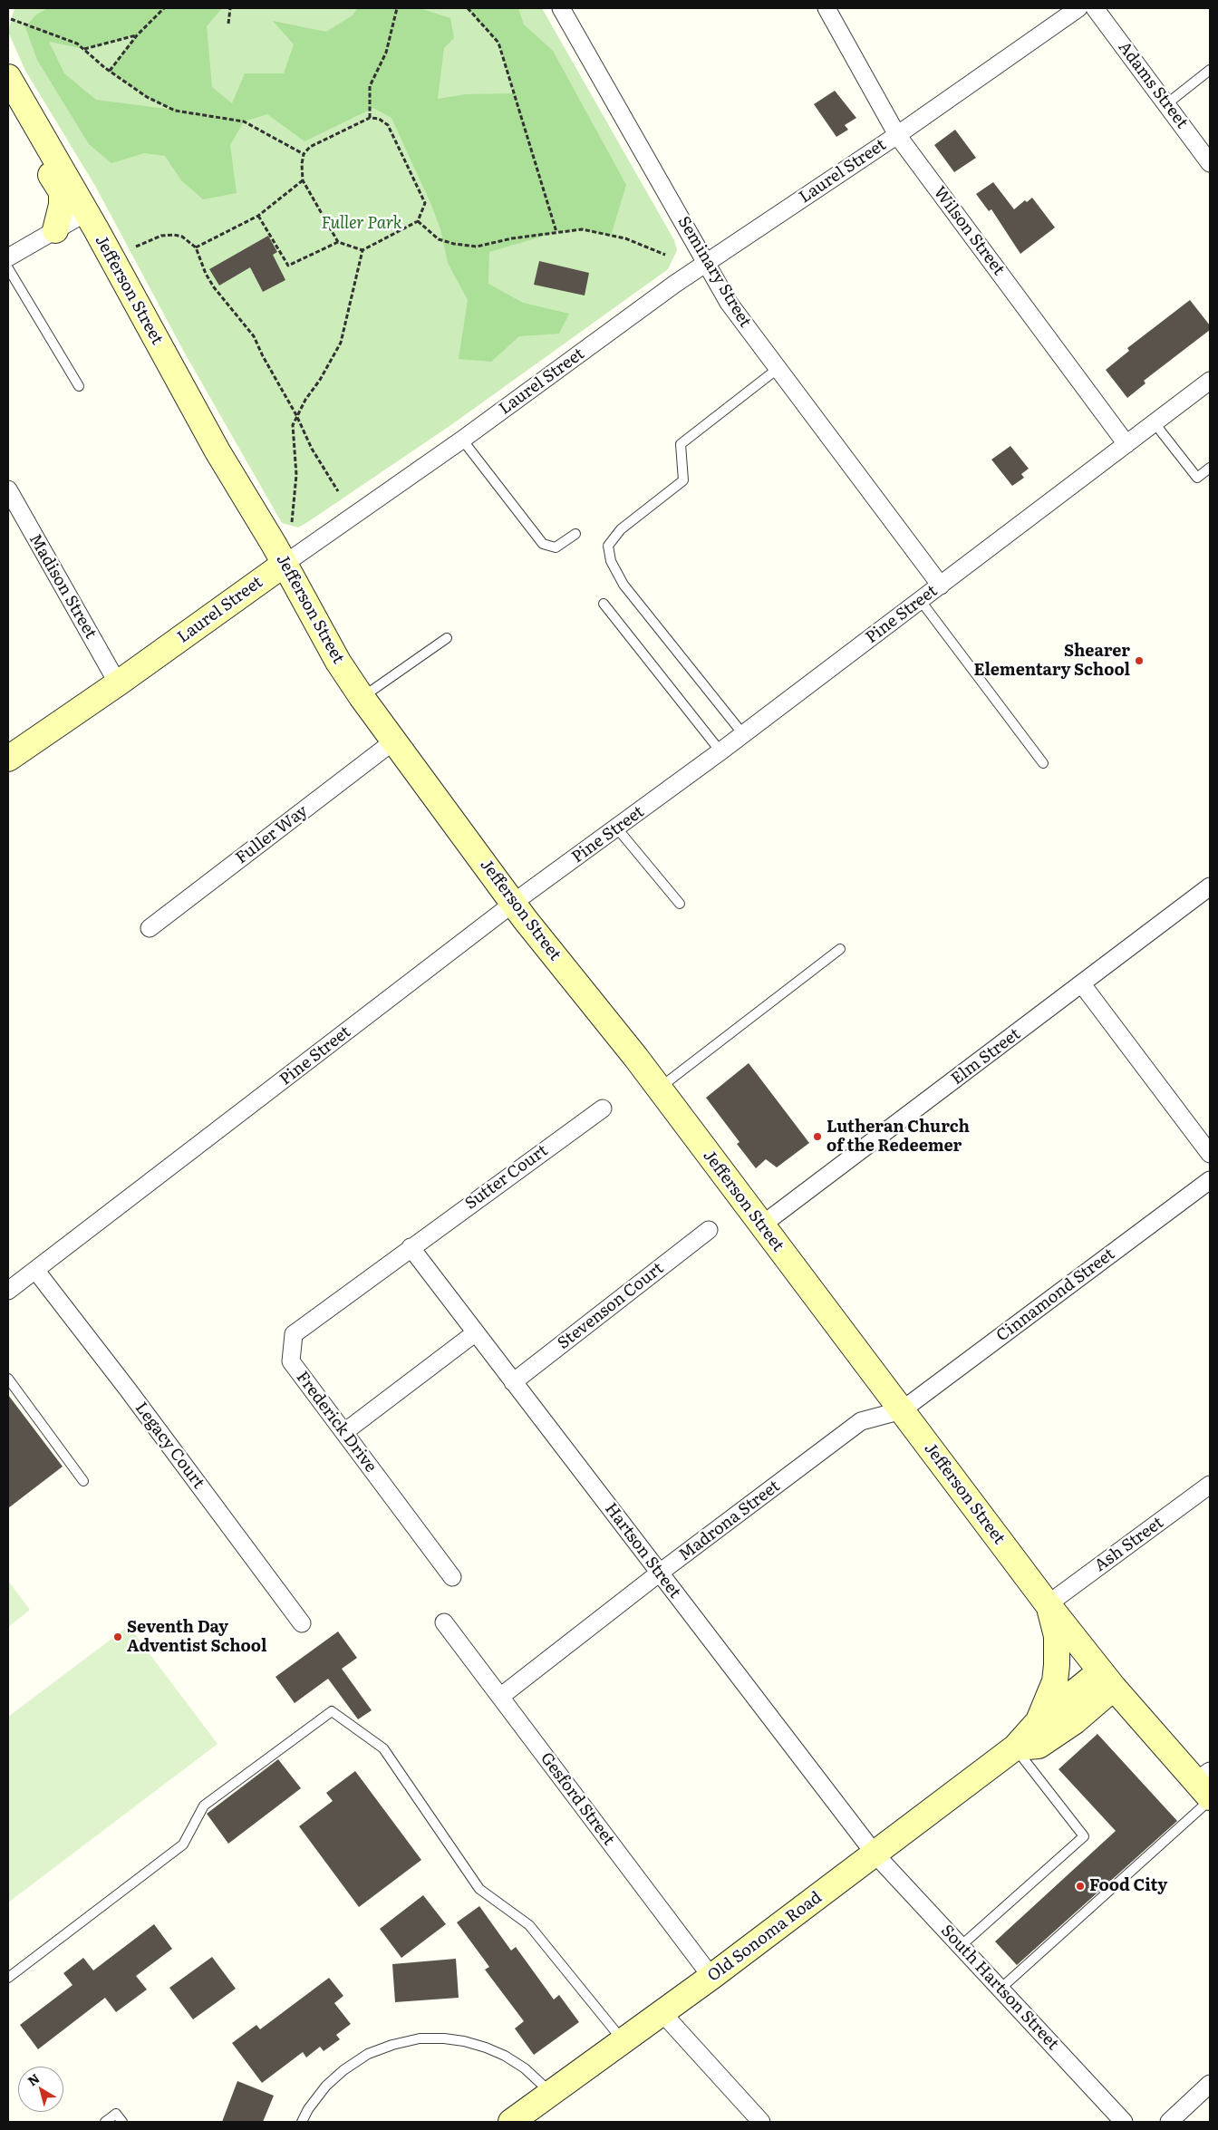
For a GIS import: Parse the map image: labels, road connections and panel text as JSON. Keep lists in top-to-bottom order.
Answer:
{
  "streets": {
    "main road": ["Laurel Street", "Jefferson Street", "Old Sonoma Road"],
    "street": [
      "Adams Street",
      "Wilson Street",
      "Seminary Street",
      "Madison Street",
      "Pine Street",
      "Fuller Way",
      "Elm Street",
      "Sutter Court",
      "Cinnamond Street",
      "Stevenson Court",
      "Frederick Drive",
      "Legacy Court",
      "Madrona Street",
      "Ash Street",
      "Hartson Street",
      "Gesford Street",
      "South Hartson Street"
    ]
  },
  "crossings": [
    ["Laurel Street", "Wilson Street"],
    ["Laurel Street", "Seminary Street"],
    ["Laurel Street", "Jefferson Street"],
    ["Laurel Street", "Madison Street"],
    ["Wilson Street", "Pine Street"],
    ["Seminary Street", "Pine Street"],
    ["Jefferson Street", "Pine Street"],
    ["Jefferson Street", "Fuller Way"],
    ["Jefferson Street", "Elm Street"],
    ["Jefferson Street", "Cinnamond Street"],
    ["Jefferson Street", "Madrona Street"],
    ["Jefferson Street", "Ash Street"],
    ["Jefferson Street", "Old Sonoma Road"],
    ["Pine Street", "Legacy Court"],
    ["Sutter Court", "Frederick Drive"],
    ["Sutter Court", "Hartson Street"],
    ["Cinnamond Street", "Madrona Street"],
    ["Stevenson Court", "Hartson Street"],
    ["Frederick Drive", "Hartson Street"],
    ["Madrona Street", "Hartson Street"],
    ["Madrona Street", "Gesford Street"],
    ["Hartson Street", "Old Sonoma Road"],
    ["Hartson Street", "South Hartson Street"],
    ["Gesford Street", "Old Sonoma Road"],
    ["Old Sonoma Road", "South Hartson Street"]
  ],
  "parks": ["Fuller Park"],
  "places": [
    "Shearer Elementary School",
    "Lutheran Church of the Redeemer",
    "Seventh Day Adventist School",
    "Food City"
  ],
  "north": "top left"
}
